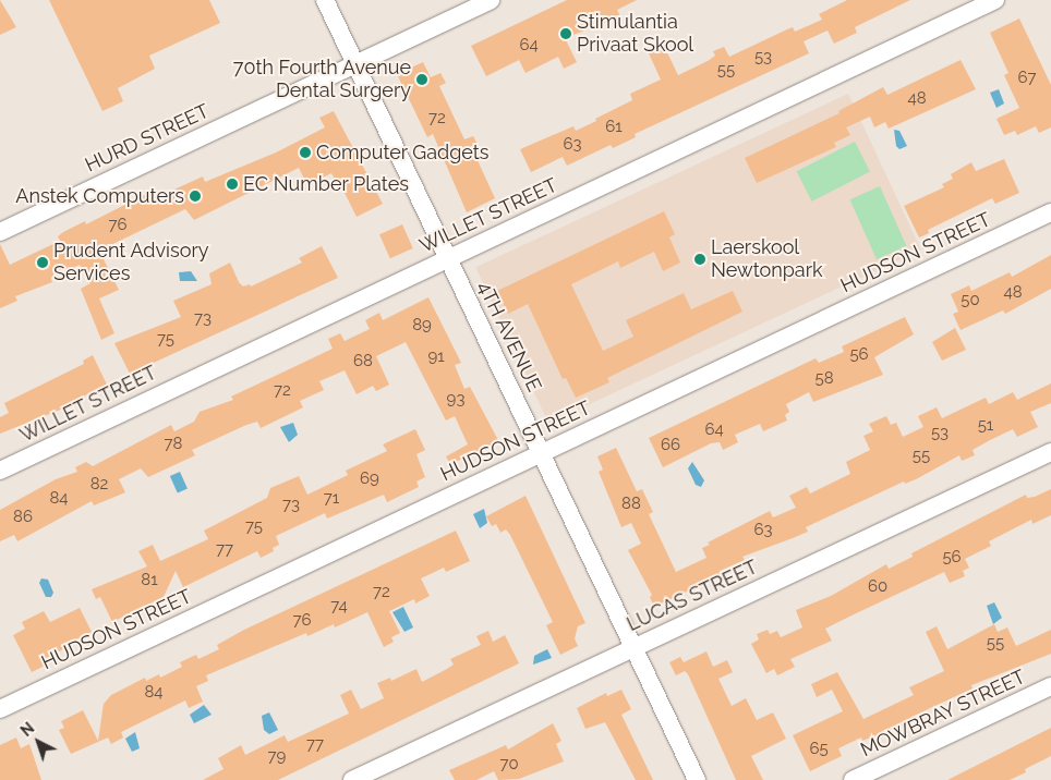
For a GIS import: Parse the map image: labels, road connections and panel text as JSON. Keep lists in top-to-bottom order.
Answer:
{
  "streets": {
    "street": [
      "HURD STREET",
      "WILLET STREET",
      "HUDSON STREET",
      "4TH AVENUE",
      "LUCAS STREET",
      "MOWBRAY STREET"
    ]
  },
  "crossings": [
    ["HURD STREET", "4TH AVENUE"],
    ["WILLET STREET", "4TH AVENUE"],
    ["HUDSON STREET", "4TH AVENUE"],
    ["4TH AVENUE", "LUCAS STREET"]
  ],
  "places": [
    "Stimulantia Privaat Skool",
    "70th Fourth Avenue Dental Surgery",
    "Computer Gadgets",
    "EC Number Plates",
    "Anstek Computers",
    "Laerskool Newtonpark",
    "Prudent Advisory Services"
  ],
  "house_numbers": [
    "64",
    "53",
    "55",
    "67",
    "48",
    "72",
    "61",
    "63",
    "76",
    "48",
    "50",
    "73",
    "89",
    "75",
    "56",
    "91",
    "68",
    "58",
    "72",
    "93",
    "51",
    "64",
    "53",
    "78",
    "66",
    "55",
    "69",
    "82",
    "84",
    "71",
    "88",
    "73",
    "86",
    "75",
    "63",
    "77",
    "56",
    "81",
    "60",
    "72",
    "74",
    "76",
    "55",
    "84",
    "77",
    "65",
    "79",
    "70"
  ],
  "north": "top left"
}
